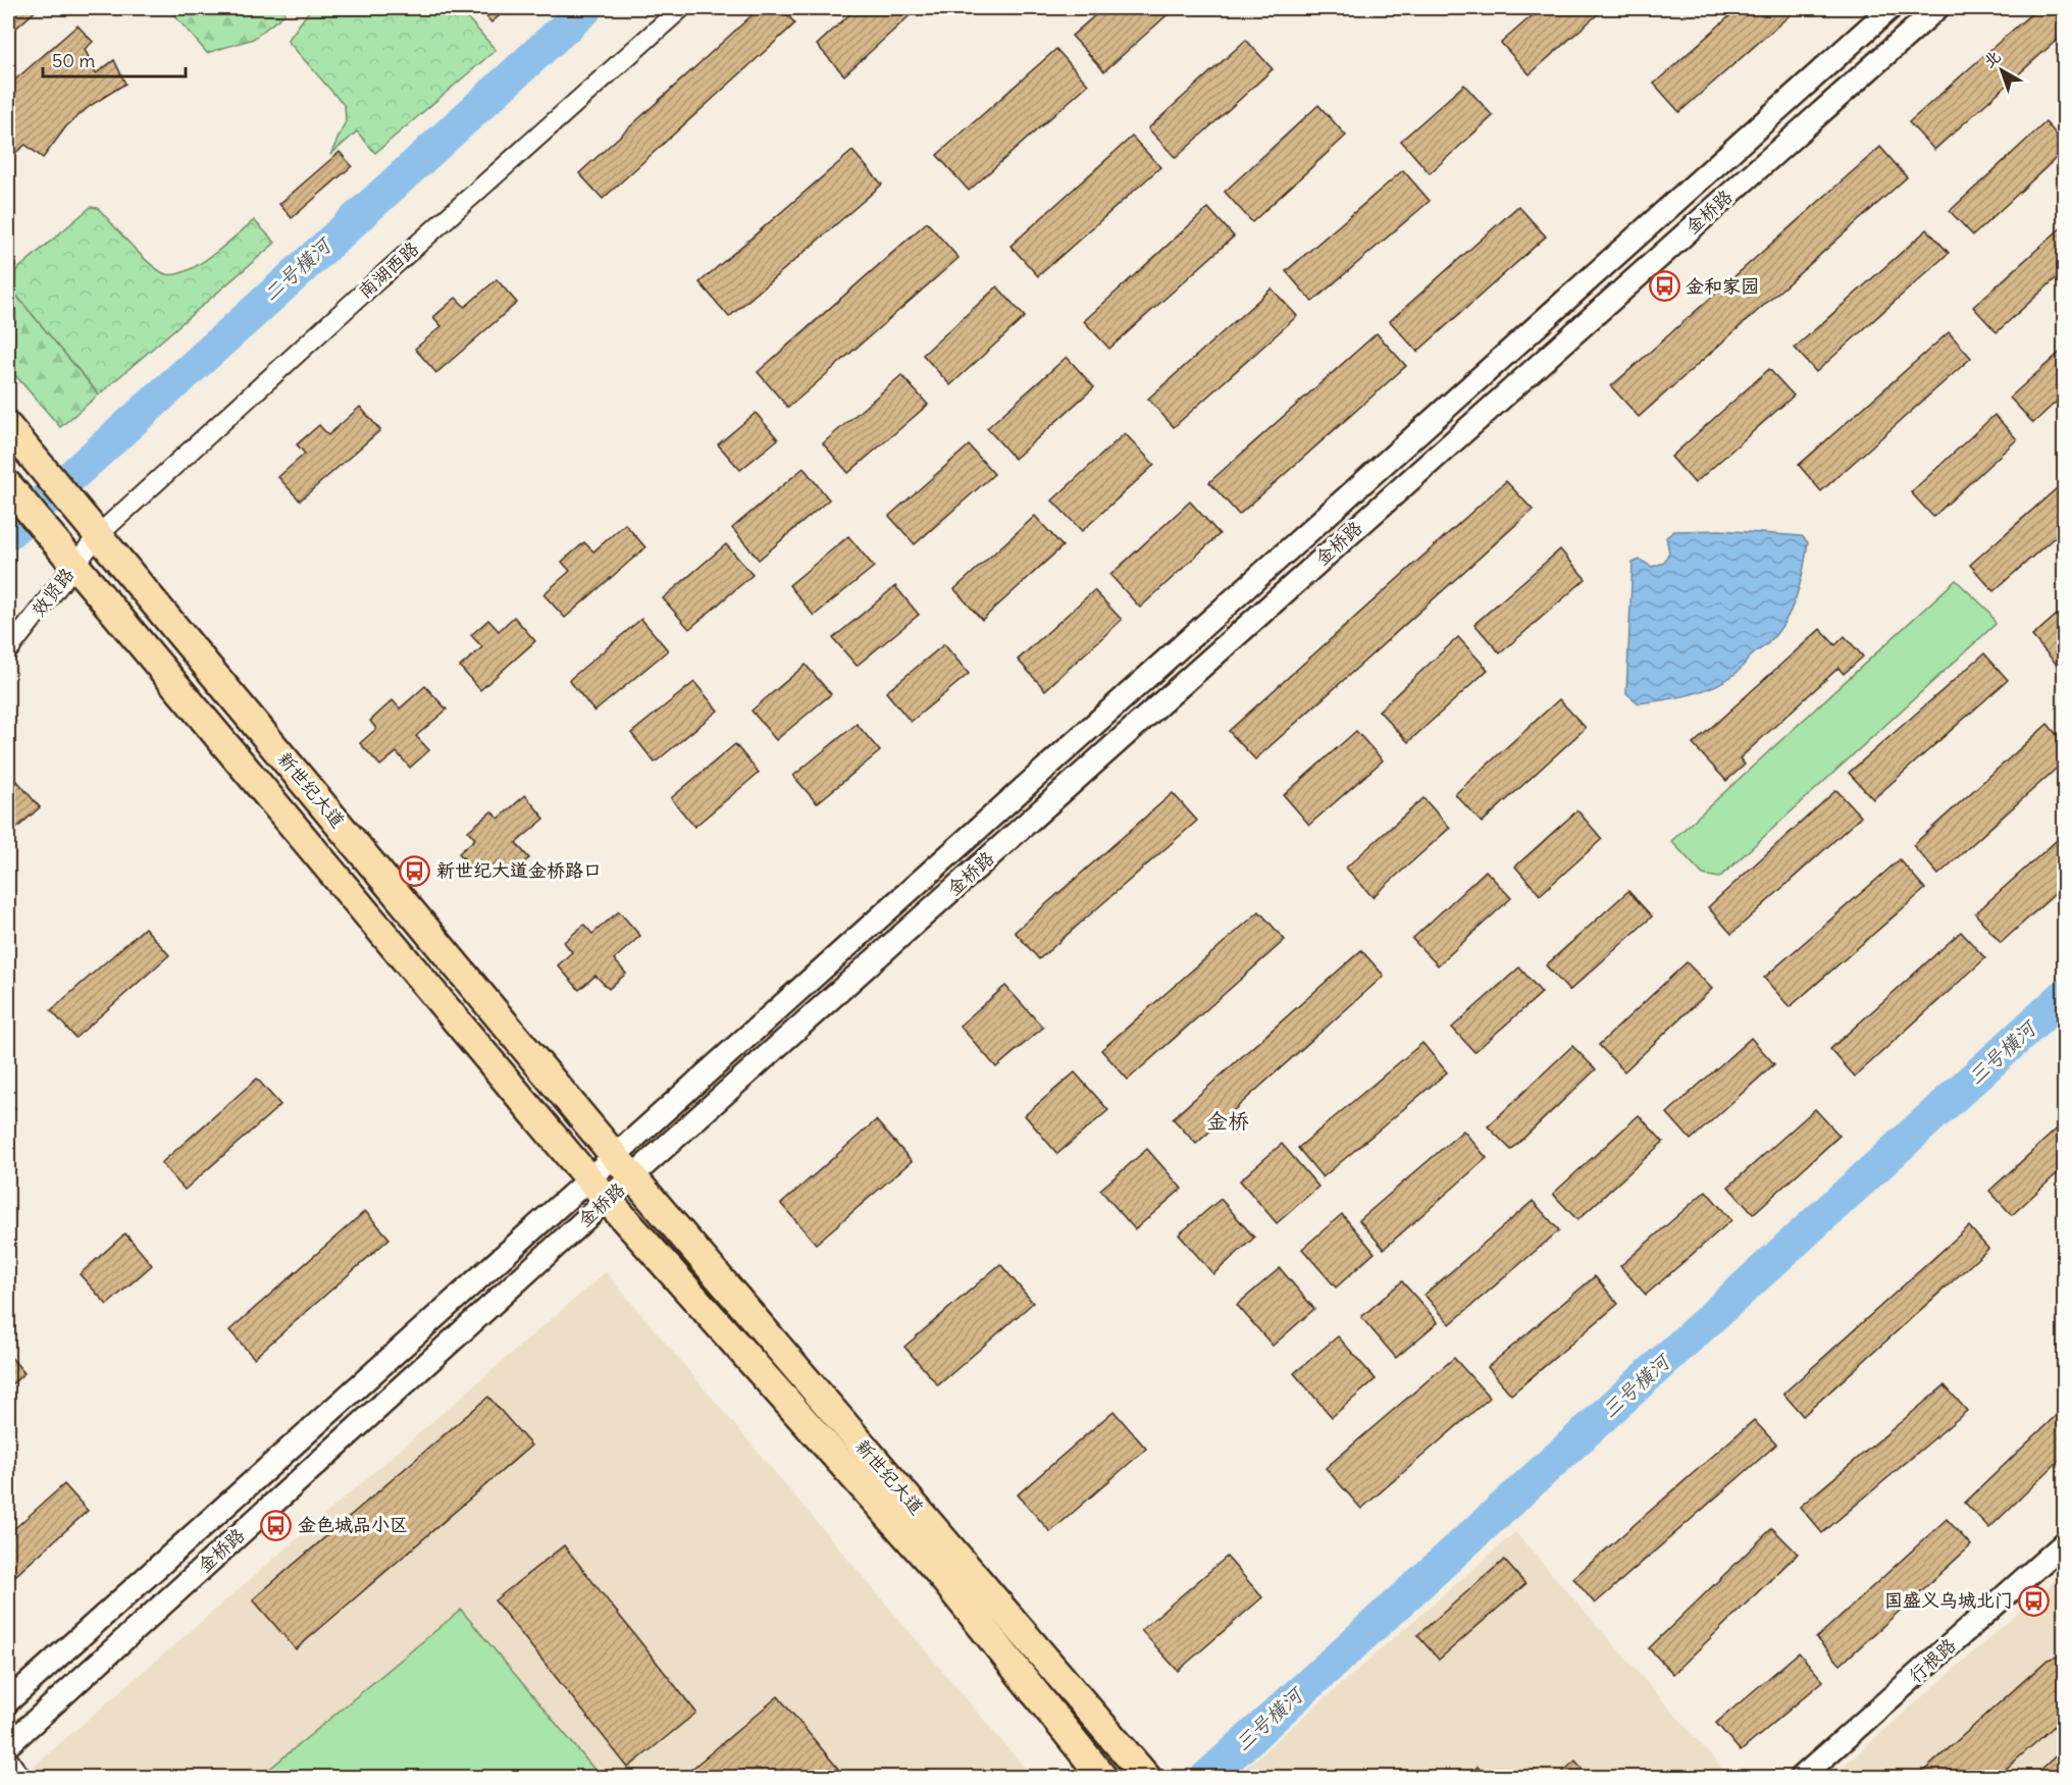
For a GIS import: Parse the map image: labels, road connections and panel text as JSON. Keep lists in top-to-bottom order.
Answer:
{
  "streets": {
    "main road": ["新世纪大道"],
    "street": [
      "金桥路",
      "南湖西路",
      "效贤路",
      "行根路"
    ]
  },
  "crossings": [
    ["金桥路", "新世纪大道"],
    ["南湖西路", "效贤路"],
    ["南湖西路", "新世纪大道"],
    ["效贤路", "新世纪大道"]
  ],
  "districts": ["金桥"],
  "water": ["二号横河", "三号横河"],
  "places": {
    "bus stop": [
      "金和家园",
      "新世纪大道金桥路口",
      "金色城品小区",
      "国盛义乌城北门"
    ]
  },
  "scale_bar": "50 m",
  "north": "top left"
}
